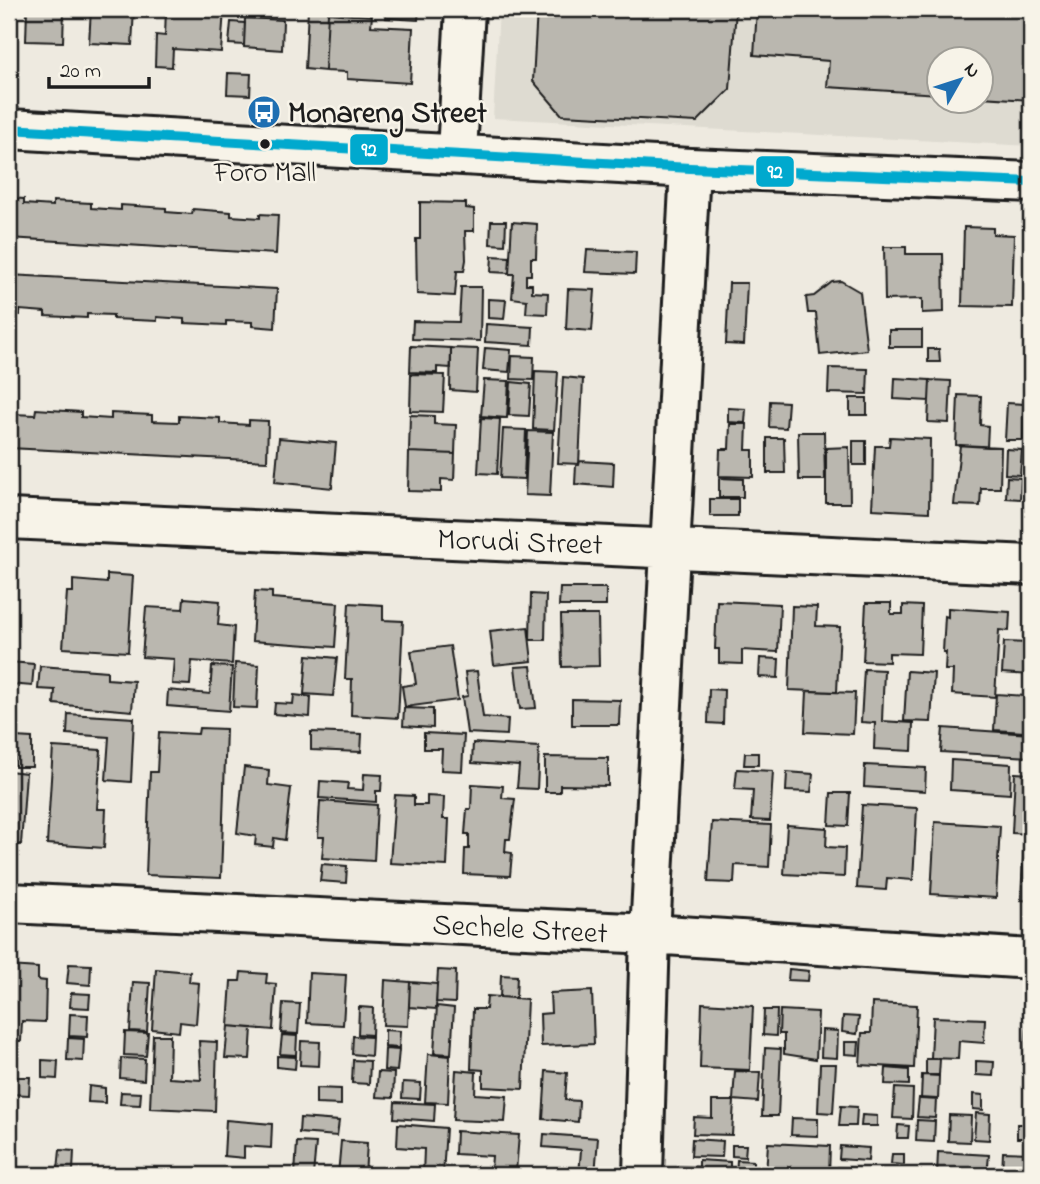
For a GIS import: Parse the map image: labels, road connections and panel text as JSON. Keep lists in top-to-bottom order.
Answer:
{
  "streets": {
    "street": ["Morudi Street", "Sechele Street"]
  },
  "places": {
    "bus stop": ["Monareng Street"],
    "other": ["Foro Mall"]
  },
  "lines": ["transit line 92"],
  "scale_bar": "20 m",
  "north": "top right"
}
